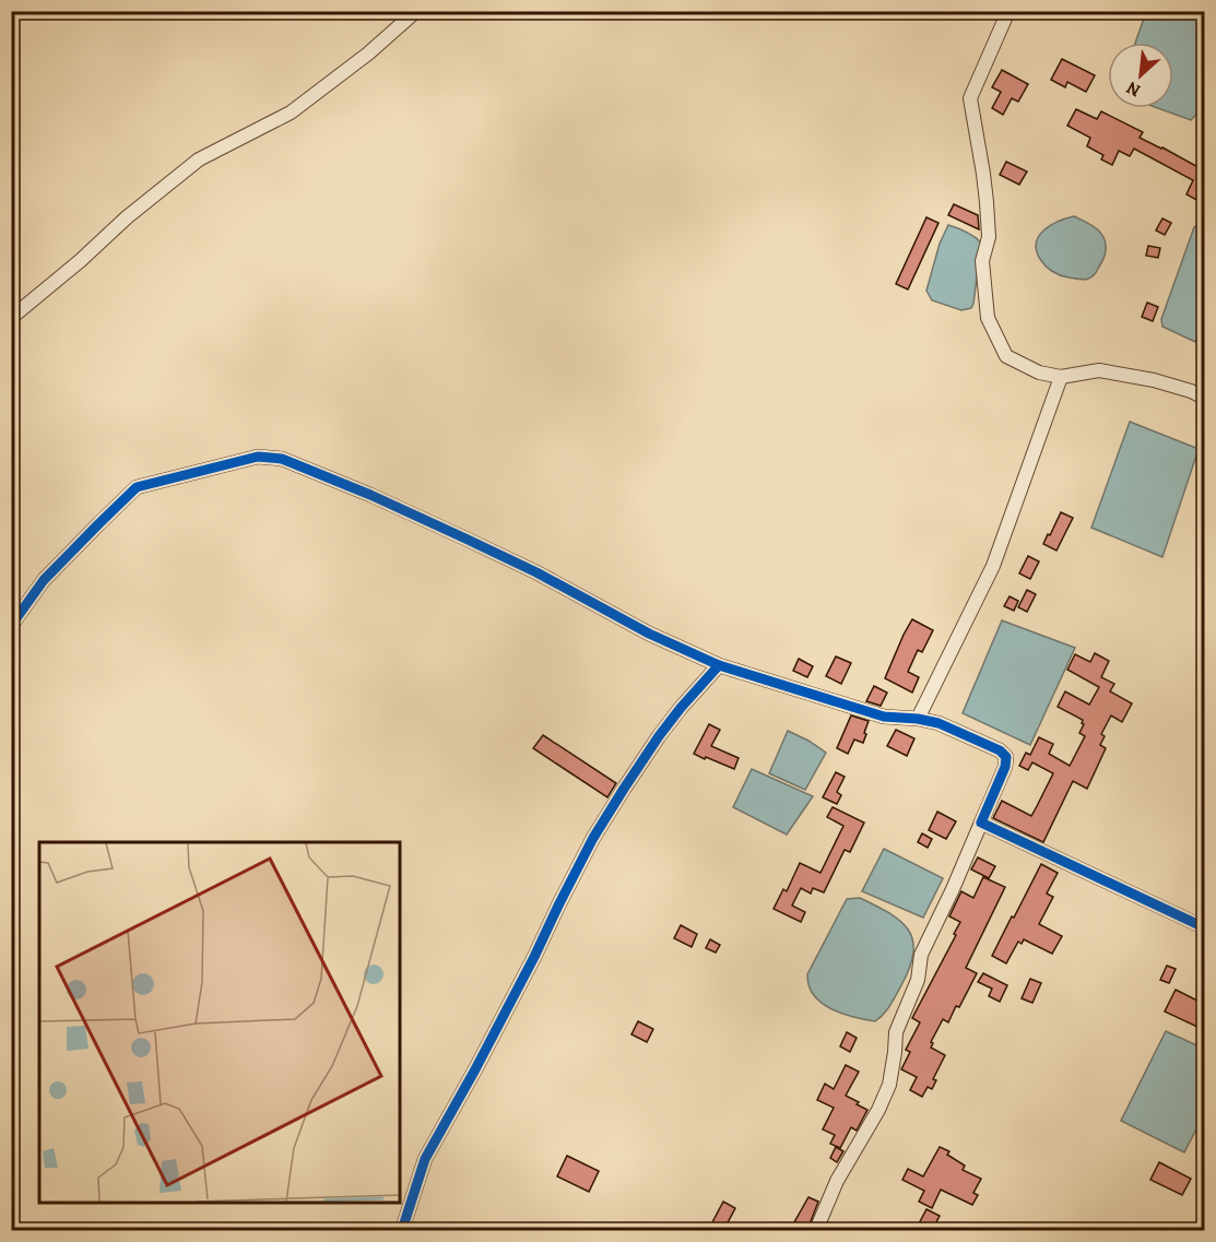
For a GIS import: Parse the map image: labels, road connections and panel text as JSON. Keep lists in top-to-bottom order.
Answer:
{
  "north": "bottom left"
}
